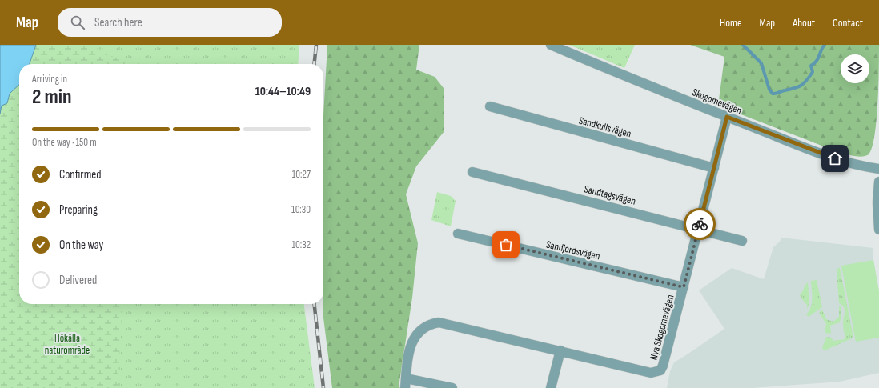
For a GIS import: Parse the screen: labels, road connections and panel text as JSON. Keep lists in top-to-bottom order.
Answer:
{
  "streets": {
    "street": [
      "Skogomevägen",
      "Sandkullsvägen",
      "Sandtagsvägen",
      "Sandjordsvägen",
      "Nya Skogomevägen"
    ]
  },
  "crossings": [
    ["Skogomevägen", "Nya Skogomevägen"],
    ["Sandkullsvägen", "Nya Skogomevägen"],
    ["Sandtagsvägen", "Nya Skogomevägen"],
    ["Sandjordsvägen", "Nya Skogomevägen"]
  ],
  "parks": ["Hökälla naturområde"],
  "page": {
    "header": "Map",
    "search": "Search here",
    "nav": [
      "Home",
      "Map",
      "About",
      "Contact"
    ],
    "heading": ["2 min", "Arriving in", "10:44–10:49"],
    "bar": "On the way · 150 m",
    "list": [
      ["Confirmed", "10:27"],
      ["Preparing", "10:30"],
      ["On the way", "10:32"],
      "Delivered"
    ]
  }
}
